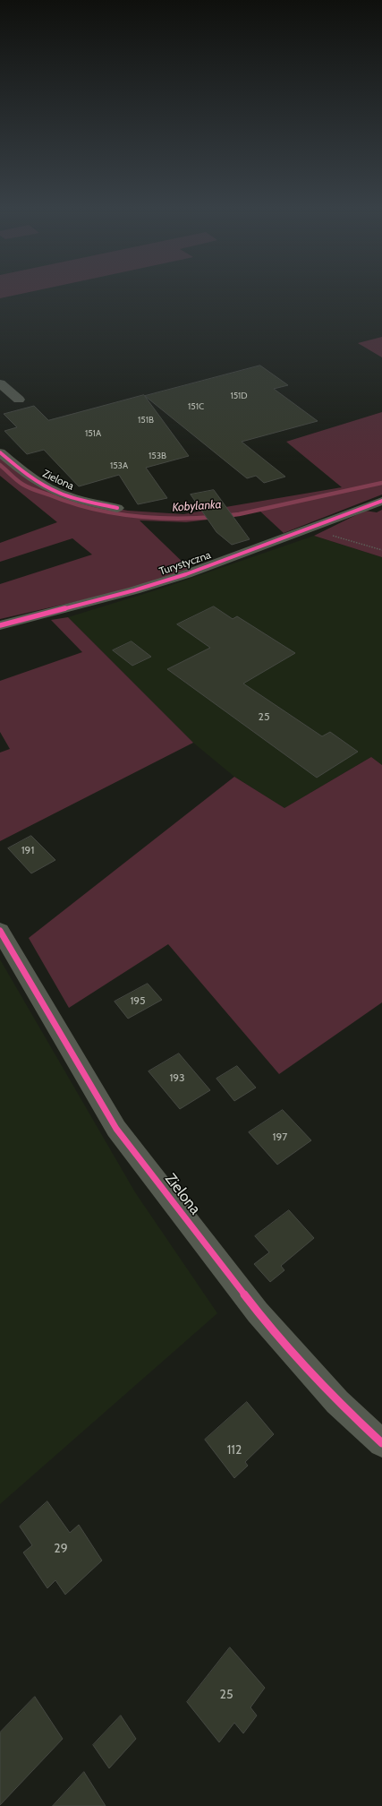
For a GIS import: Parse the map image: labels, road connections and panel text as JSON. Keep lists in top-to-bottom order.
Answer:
{
  "streets": {
    "street": ["Zielona", "Turystyczna"]
  },
  "water": ["Kobylanka"],
  "house_numbers": [
    "151D",
    "151C",
    "151B",
    "151A",
    "153B",
    "153A",
    "25",
    "191",
    "195",
    "193",
    "197",
    "112",
    "29",
    "25"
  ]
}
